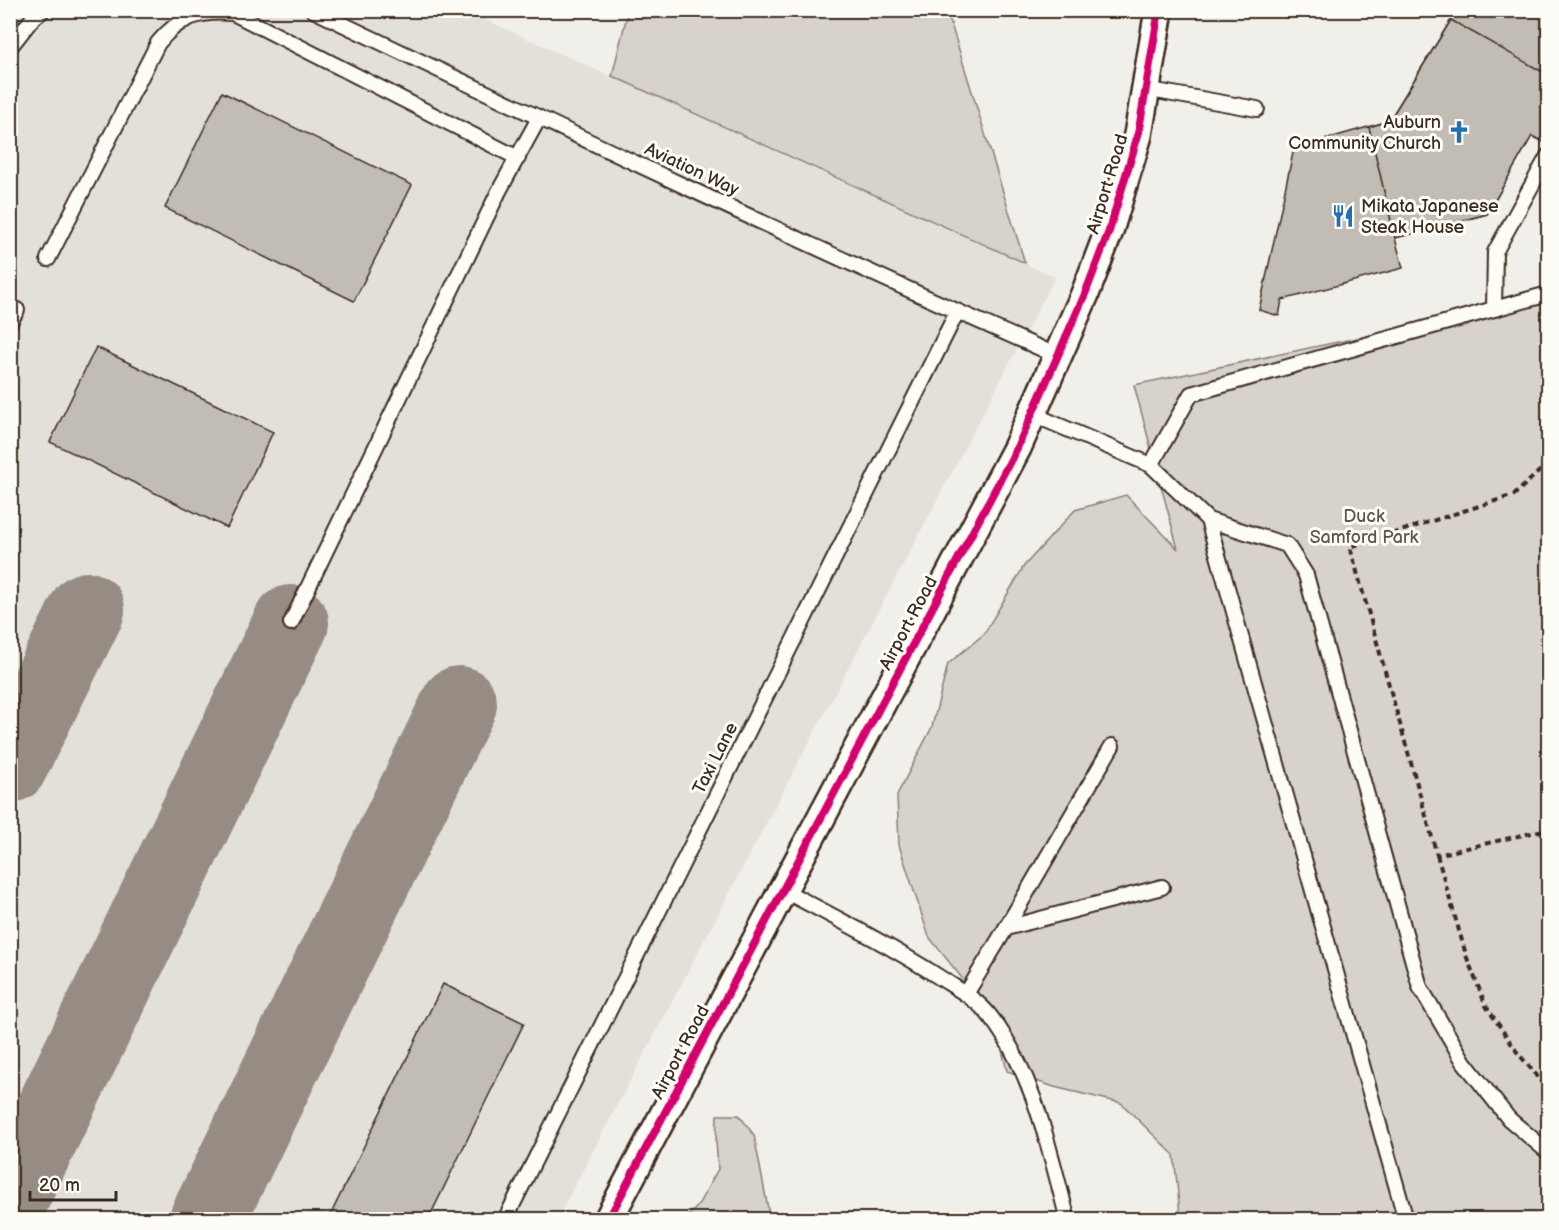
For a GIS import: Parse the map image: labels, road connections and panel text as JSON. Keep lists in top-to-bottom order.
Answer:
{
  "streets": {
    "street": ["Airport Road"],
    "lane": ["Aviation Way", "Taxi Lane"]
  },
  "crossings": [
    ["Aviation Way", "Airport Road"],
    ["Aviation Way", "Taxi Lane"]
  ],
  "parks": ["Duck Samford Park"],
  "places": {
    "church": ["Auburn Community Church"],
    "restaurant": ["Mikata Japanese Steak House"]
  },
  "scale_bar": "20 m"
}
